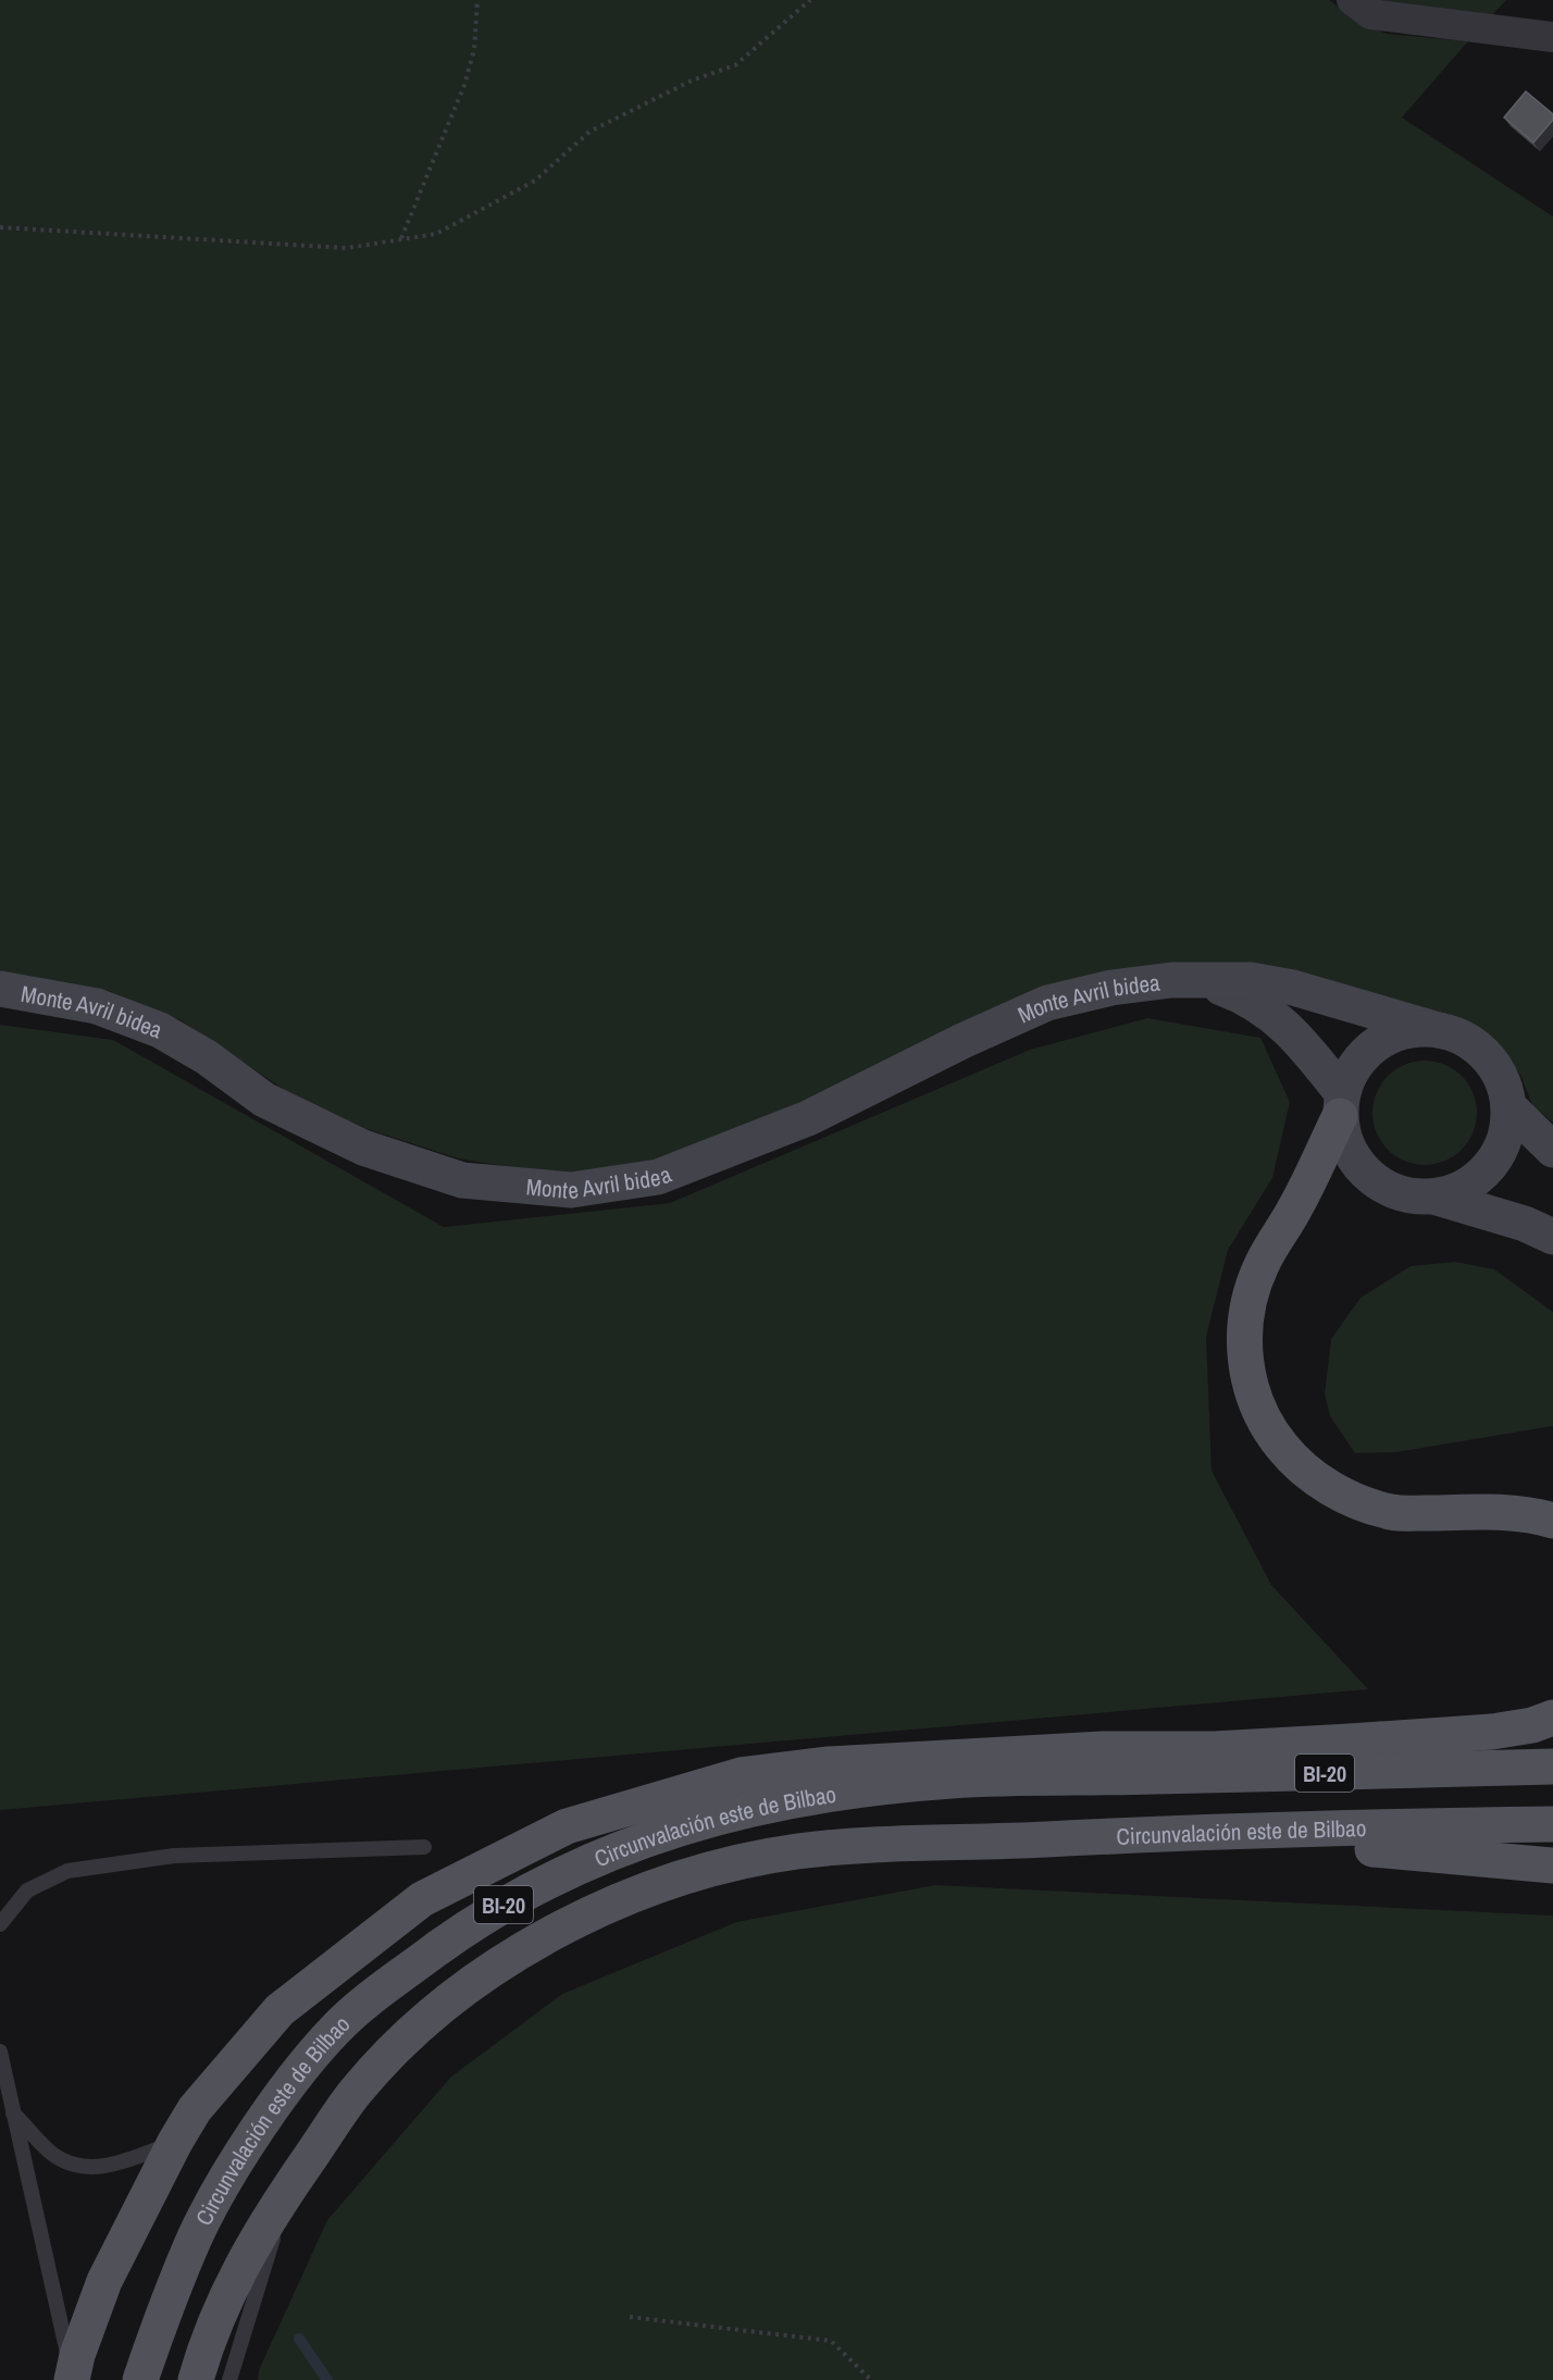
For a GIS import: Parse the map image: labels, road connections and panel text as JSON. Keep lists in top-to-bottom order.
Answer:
{
  "streets": {
    "main road": ["BI-20", "Circunvalación este de Bilbao"],
    "street": ["Monte Avril bidea"]
  }
}
